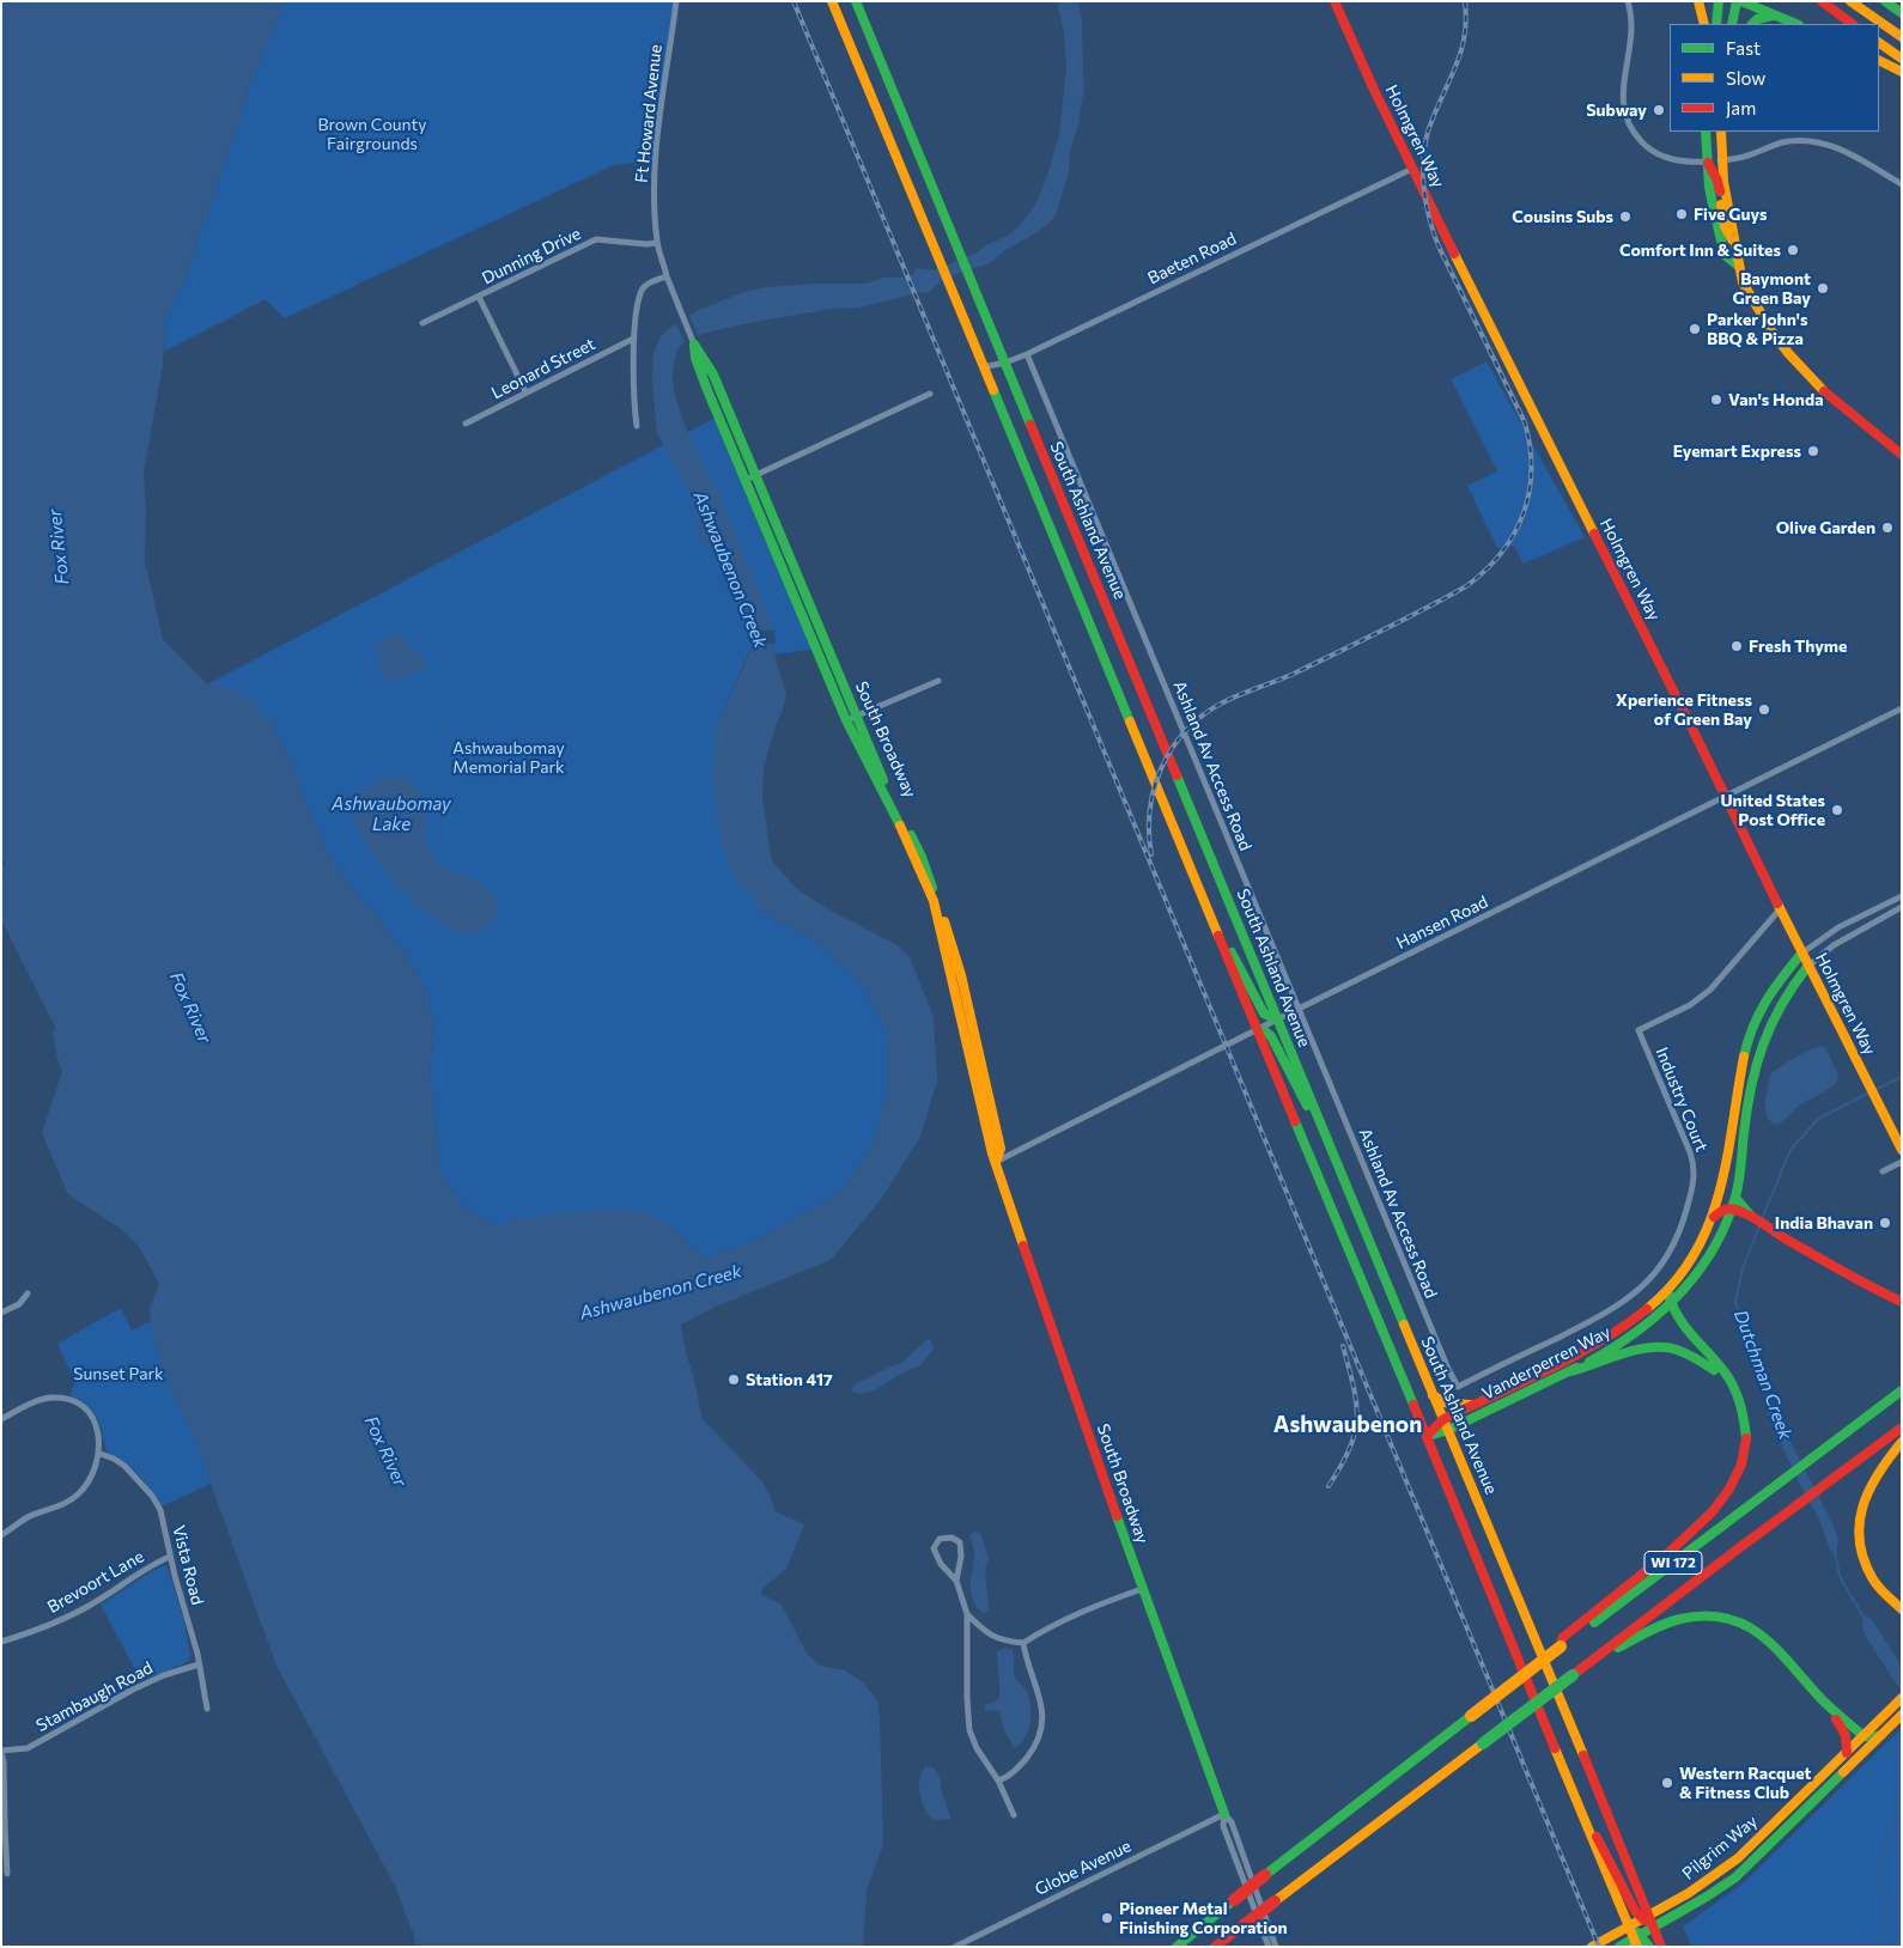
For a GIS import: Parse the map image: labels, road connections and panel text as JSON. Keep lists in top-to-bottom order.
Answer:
{
  "streets": {
    "main road": [
      "Holmgren Way",
      "South Ashland Avenue",
      "South Broadway",
      "Vanderperren Way",
      "WI 172",
      "Pilgrim Way"
    ],
    "street": [
      "Ft Howard Avenue",
      "Dunning Drive",
      "Baeten Road",
      "Leonard Street",
      "Ashland Av Access Road",
      "Hansen Road",
      "Industry Court",
      "Vista Road",
      "Brevoort Lane",
      "Stambaugh Road",
      "Globe Avenue"
    ]
  },
  "crossings": [
    ["Ft Howard Avenue", "Dunning Drive"],
    ["Ft Howard Avenue", "South Broadway"],
    ["Holmgren Way", "Baeten Road"],
    ["Holmgren Way", "Hansen Road"],
    ["Holmgren Way", "Industry Court"],
    ["Holmgren Way", "Vanderperren Way"],
    ["Baeten Road", "South Ashland Avenue"],
    ["Baeten Road", "Ashland Av Access Road"],
    ["South Ashland Avenue", "Hansen Road"],
    ["South Ashland Avenue", "Vanderperren Way"],
    ["South Ashland Avenue", "Pilgrim Way"],
    ["South Broadway", "Hansen Road"],
    ["South Broadway", "Globe Avenue"],
    ["Ashland Av Access Road", "Hansen Road"],
    ["Ashland Av Access Road", "Industry Court"],
    ["Vista Road", "Brevoort Lane"],
    ["Vista Road", "Stambaugh Road"]
  ],
  "districts": ["Ashwaubenon"],
  "water": [
    "Fox River",
    "Ashwaubenon Creek",
    "Ashwaubomay Lake",
    "Dutchman Creek"
  ],
  "parks": ["Brown County Fairgrounds", "Ashwaubomay Memorial Park", "Sunset Park"],
  "places": [
    "Subway",
    "Five Guys",
    "Cousins Subs",
    "Comfort Inn & Suites",
    "Baymont Green Bay",
    "Parker John's BBQ & Pizza",
    "Van's Honda",
    "Eyemart Express",
    "Olive Garden",
    "Fresh Thyme",
    "Xperience Fitness of Green Bay",
    "United States Post Office",
    "India Bhavan",
    "Station 417",
    "Western Racquet & Fitness Club",
    "Pioneer Metal Finishing Corporation"
  ],
  "legend": ["Fast", "Slow", "Jam"]
}
